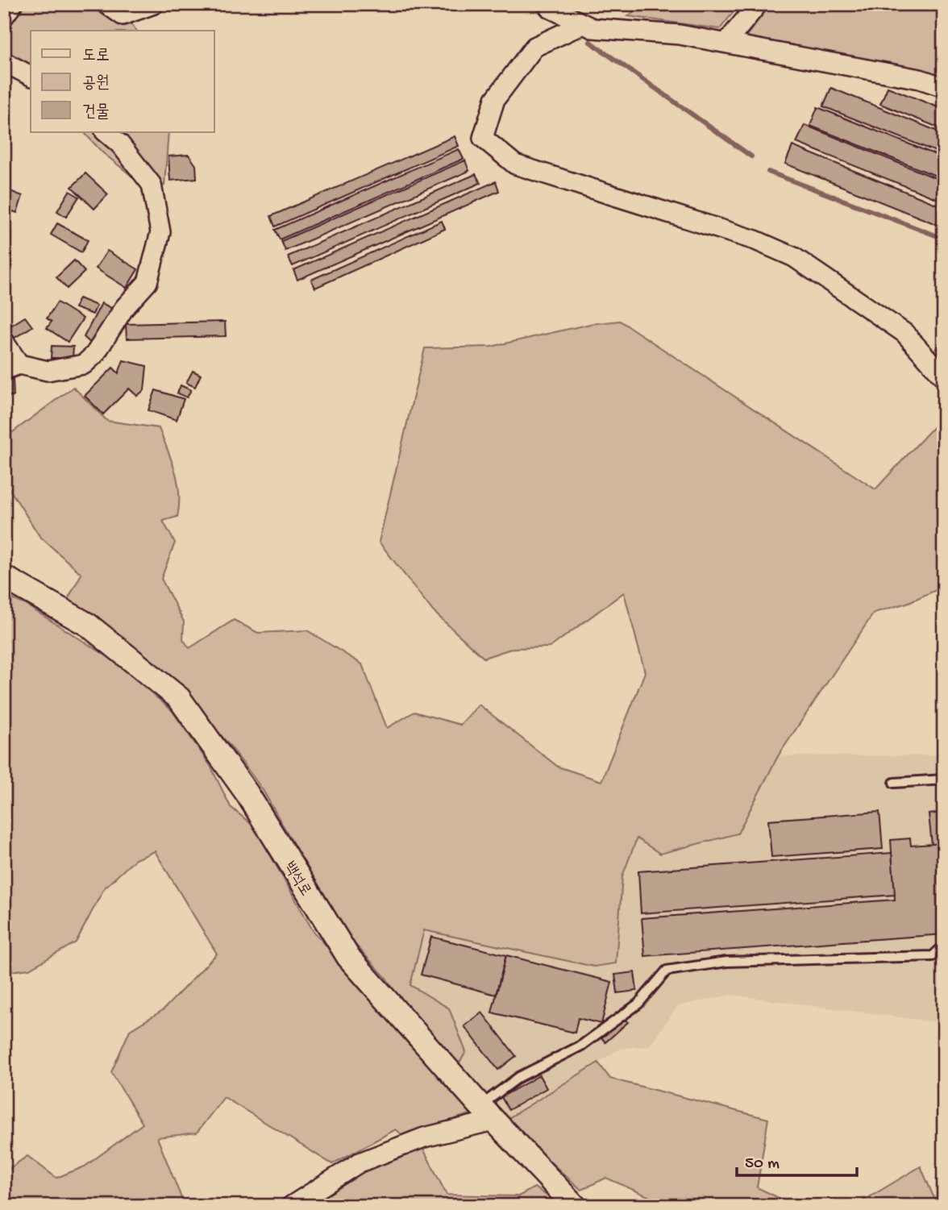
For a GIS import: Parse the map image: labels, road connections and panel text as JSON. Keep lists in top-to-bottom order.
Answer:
{
  "streets": {
    "street": ["백석로"]
  },
  "legend": ["도로", "공원", "건물"],
  "scale_bar": "50 m"
}
